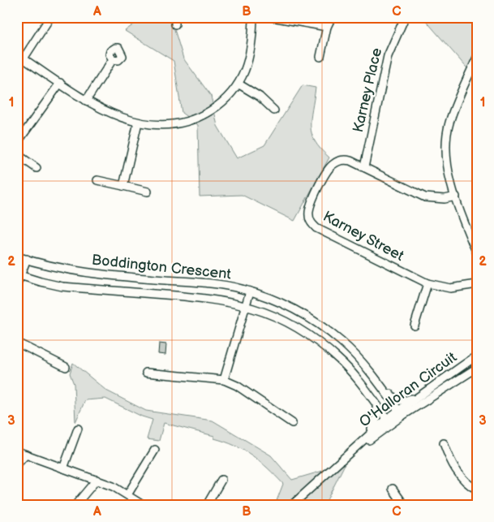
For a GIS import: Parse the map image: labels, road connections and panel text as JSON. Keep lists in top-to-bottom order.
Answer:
{
  "streets": {
    "street": [
      "Karney Place",
      "Karney Street",
      "Boddington Crescent",
      "O'Halloran Circuit"
    ]
  },
  "crossings": [
    ["Karney Place", "Karney Street"],
    ["Boddington Crescent", "O'Halloran Circuit"]
  ],
  "grid": {
    "columns": ["A", "B", "C"],
    "rows": ["1", "2", "3"]
  }
}
